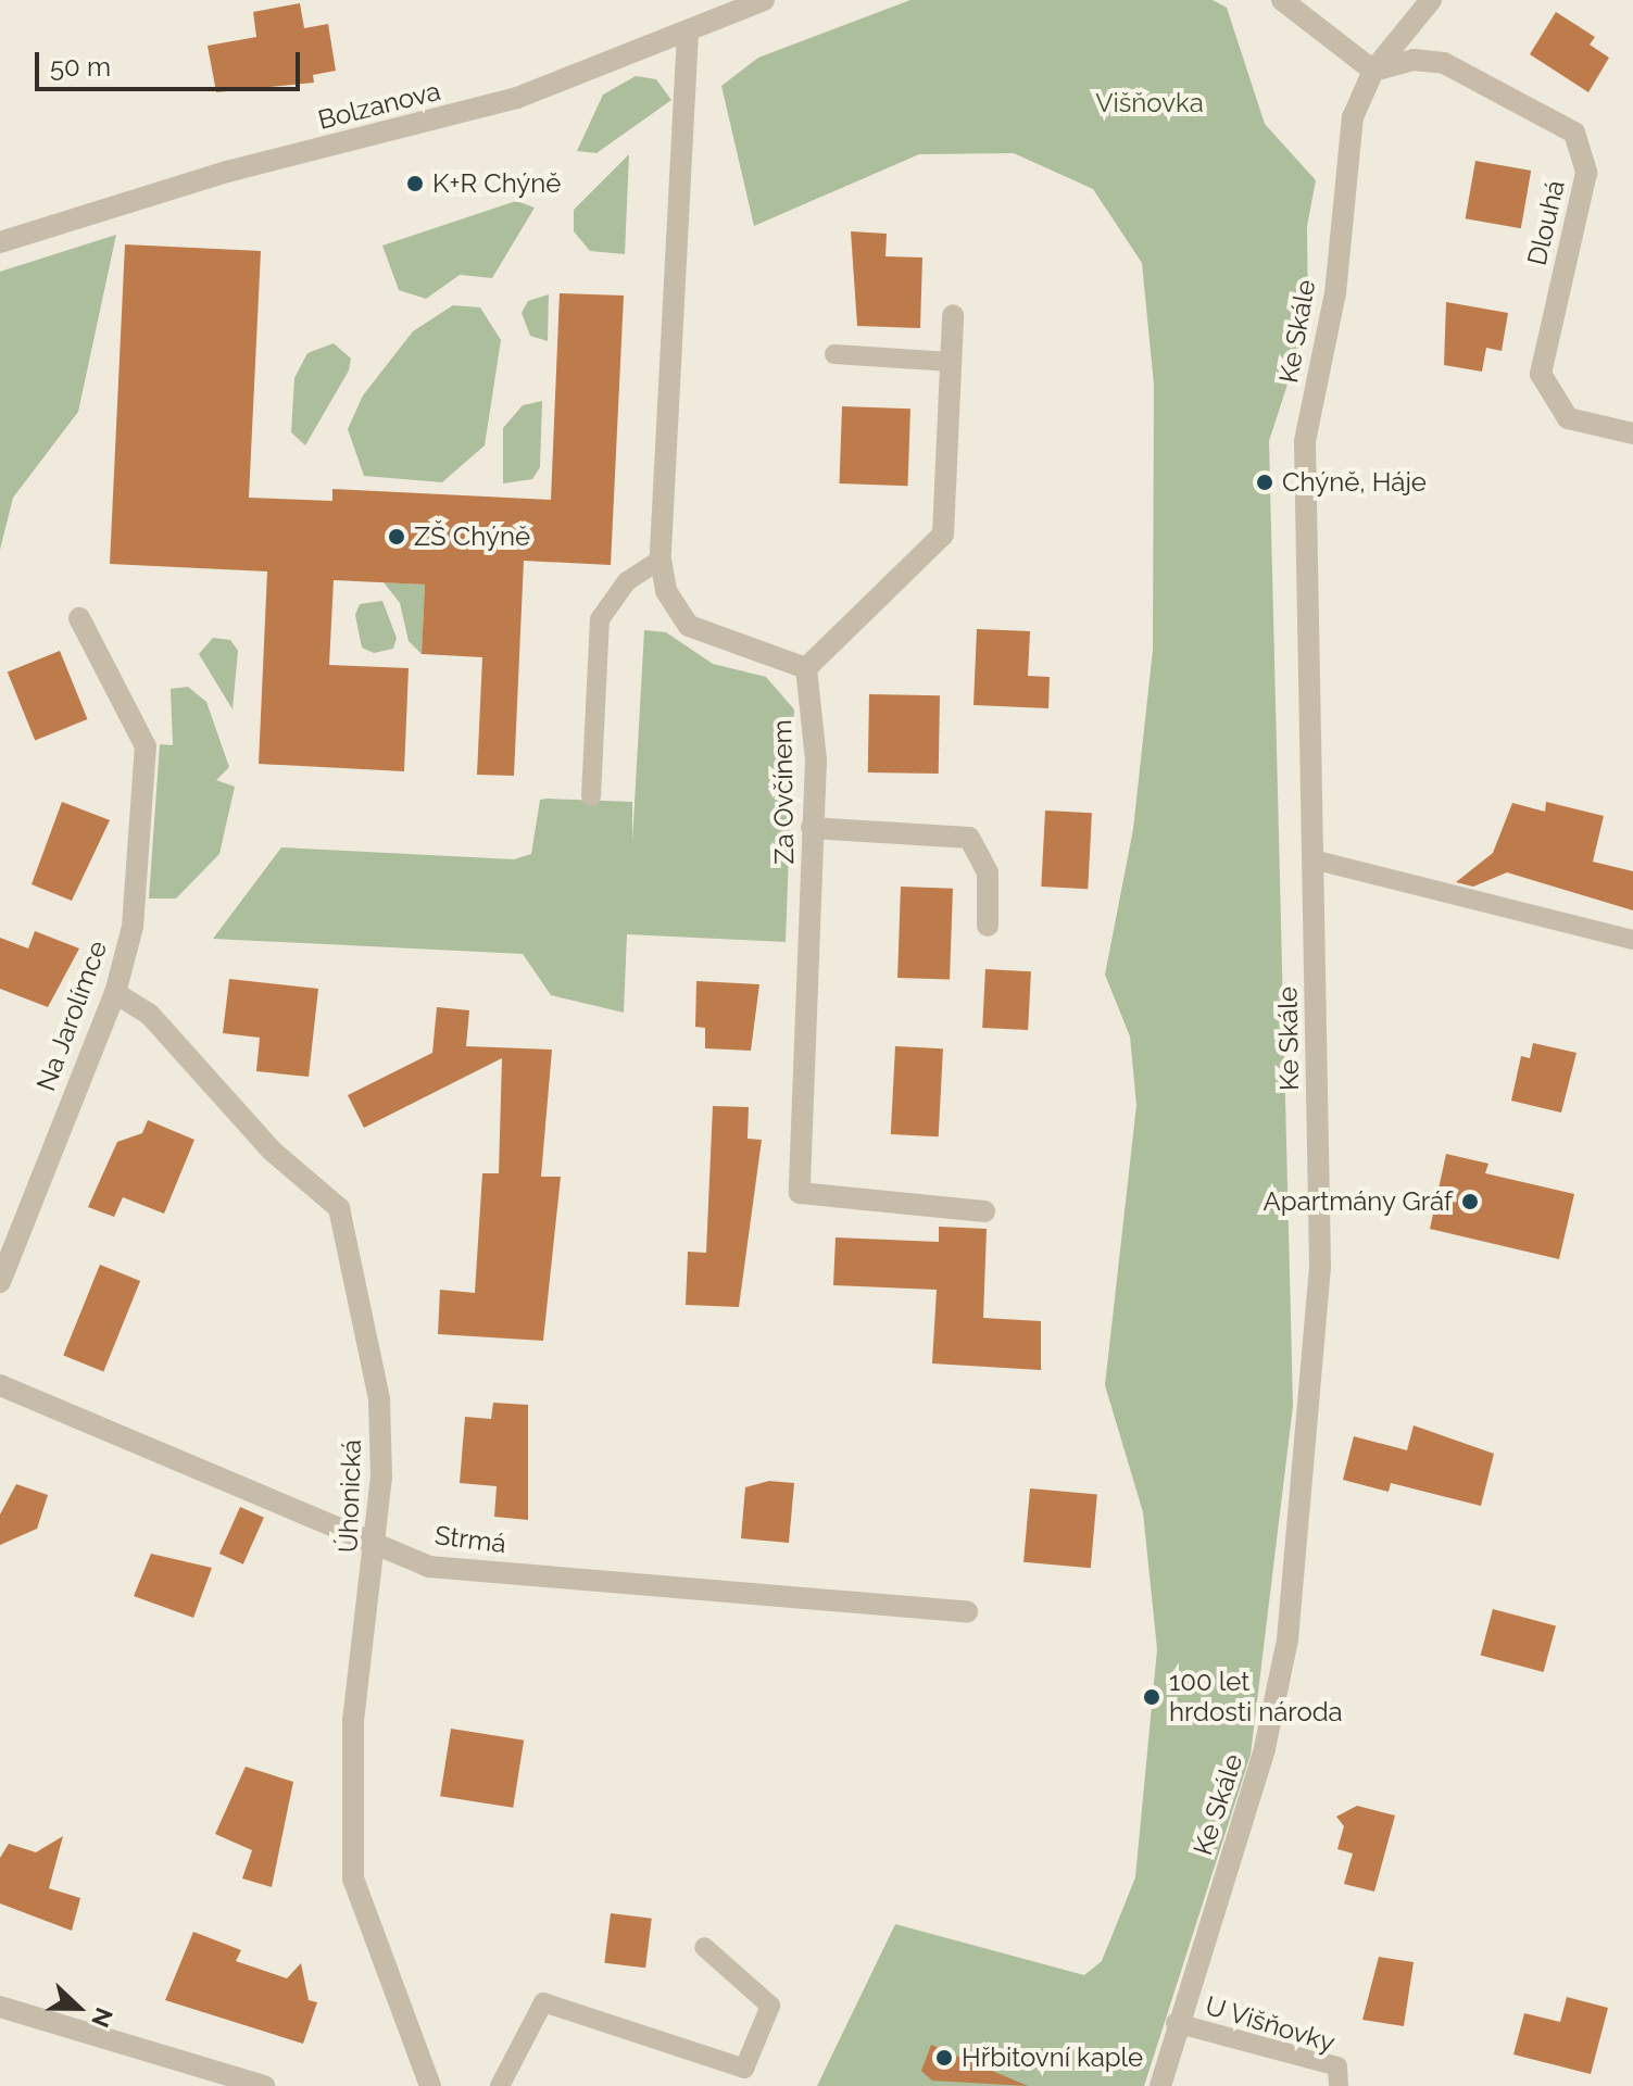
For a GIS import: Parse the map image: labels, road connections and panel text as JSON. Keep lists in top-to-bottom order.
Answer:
{
  "streets": {
    "street": [
      "Bolzanova",
      "Dlouhá",
      "Ke Skále",
      "Za Ovčínem",
      "Na Jarolímce",
      "Úhonická",
      "Strmá"
    ],
    "lane": ["U Višňovky"]
  },
  "crossings": [
    ["Dlouhá", "Ke Skále"],
    ["Ke Skále", "U Višňovky"],
    ["Na Jarolímce", "Úhonická"],
    ["Úhonická", "Strmá"]
  ],
  "parks": ["Višňovka"],
  "places": [
    "K+R Chýně",
    "Chýně, Háje",
    "ZŠ Chýně",
    "Apartmány Gráf",
    "100 let hrdosti národa",
    "Hřbitovní kaple"
  ],
  "scale_bar": "50 m",
  "north": "right"
}
